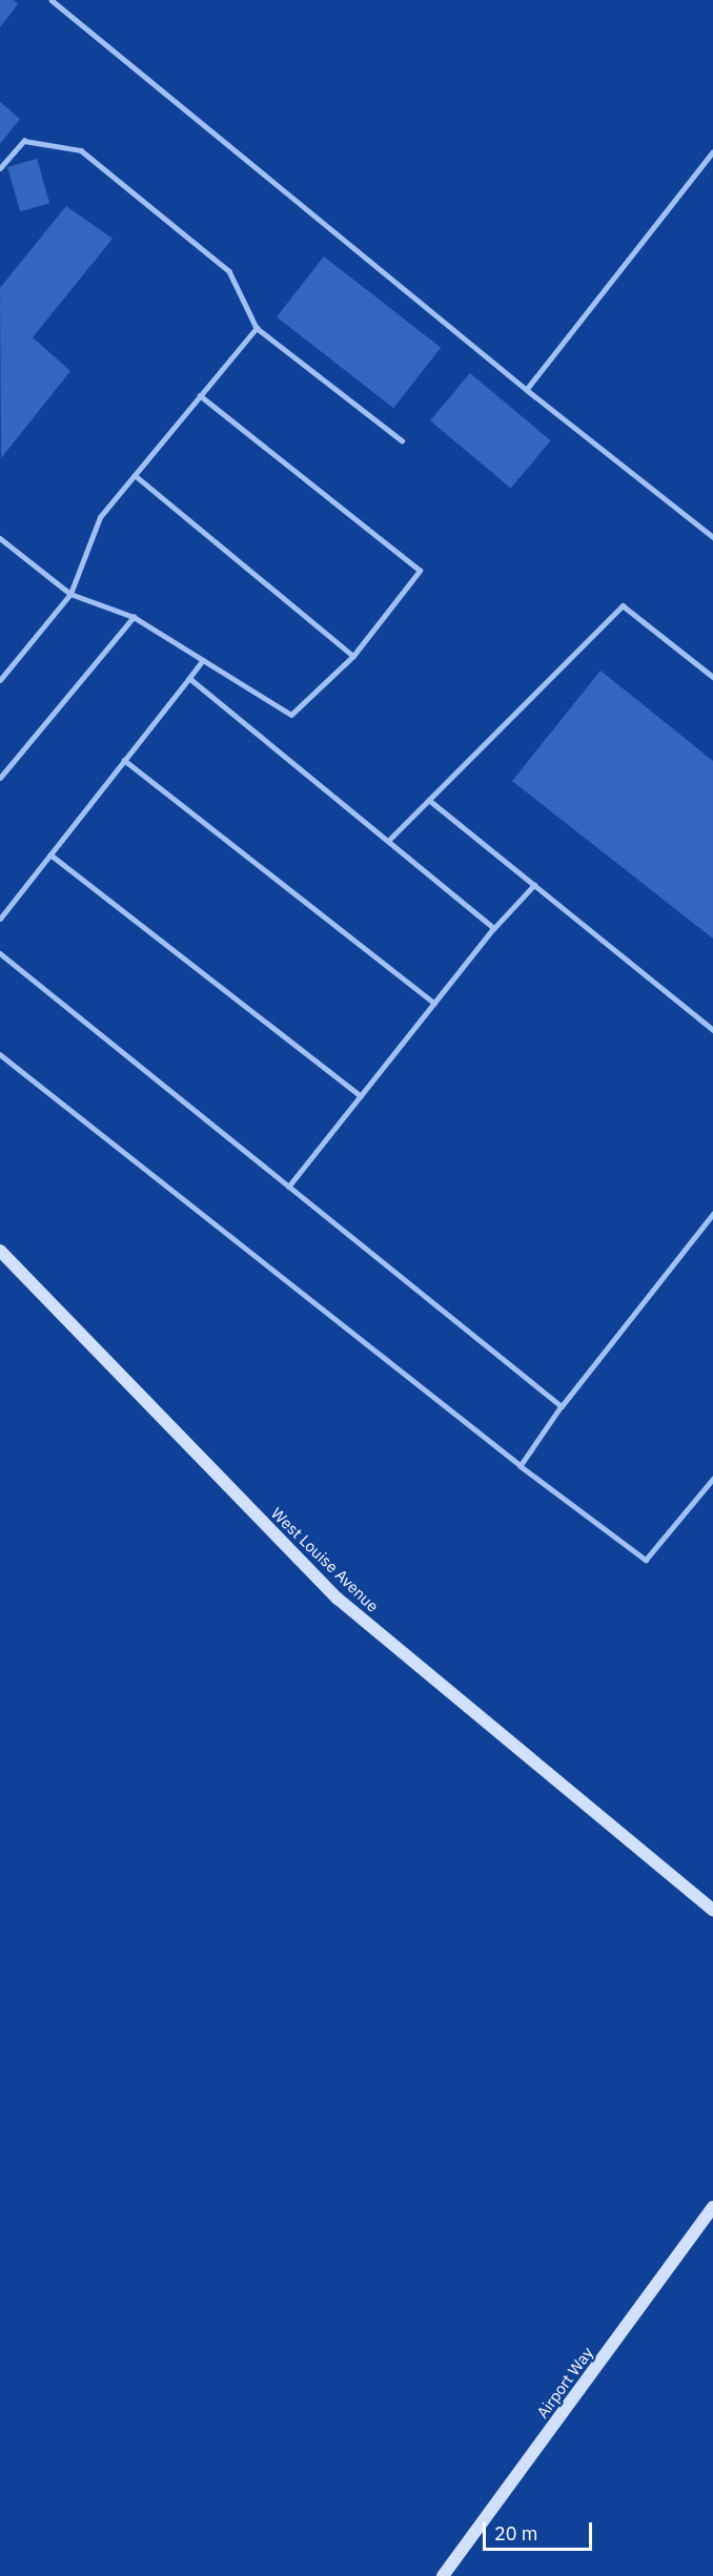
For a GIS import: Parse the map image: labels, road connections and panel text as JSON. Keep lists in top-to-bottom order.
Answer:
{
  "streets": {
    "main road": ["West Louise Avenue", "Airport Way"]
  },
  "scale_bar": "20 m"
}
